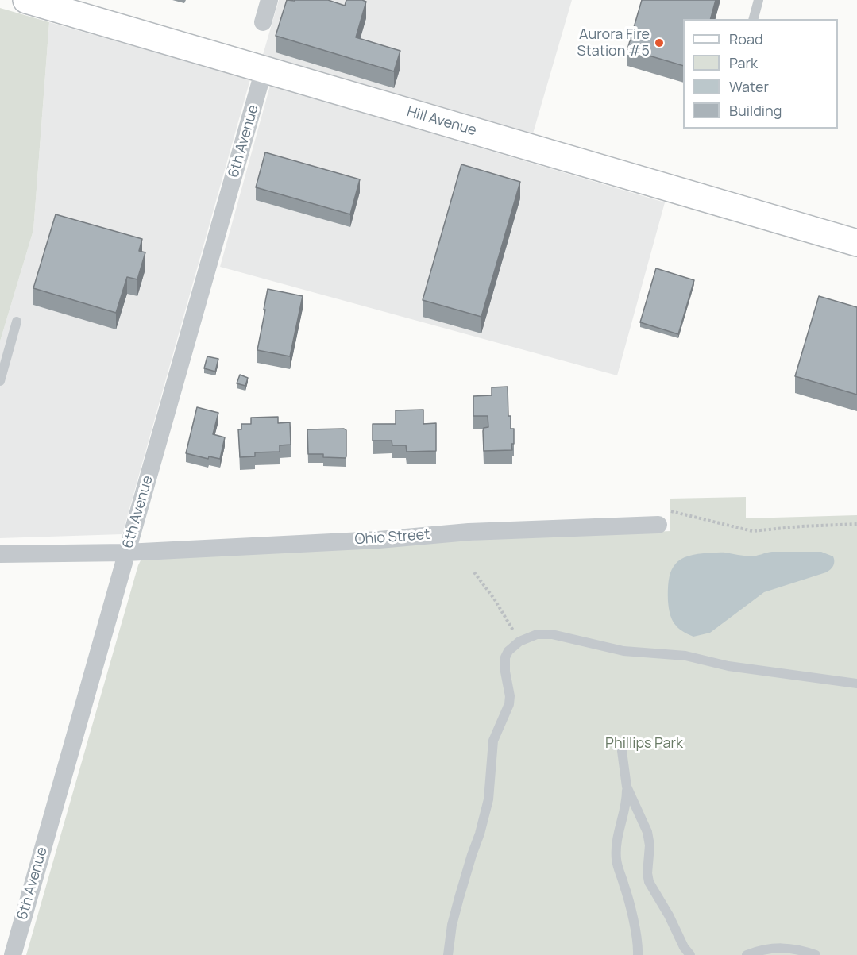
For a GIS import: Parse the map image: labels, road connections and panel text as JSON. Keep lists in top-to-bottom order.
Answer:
{
  "streets": {
    "main road": ["Hill Avenue"],
    "street": ["6th Avenue", "Ohio Street"]
  },
  "crossings": [
    ["Hill Avenue", "6th Avenue"],
    ["6th Avenue", "Ohio Street"]
  ],
  "parks": ["Phillips Park"],
  "places": ["Aurora Fire Station #5"],
  "legend": [
    "Road",
    "Park",
    "Water",
    "Building"
  ]
}
